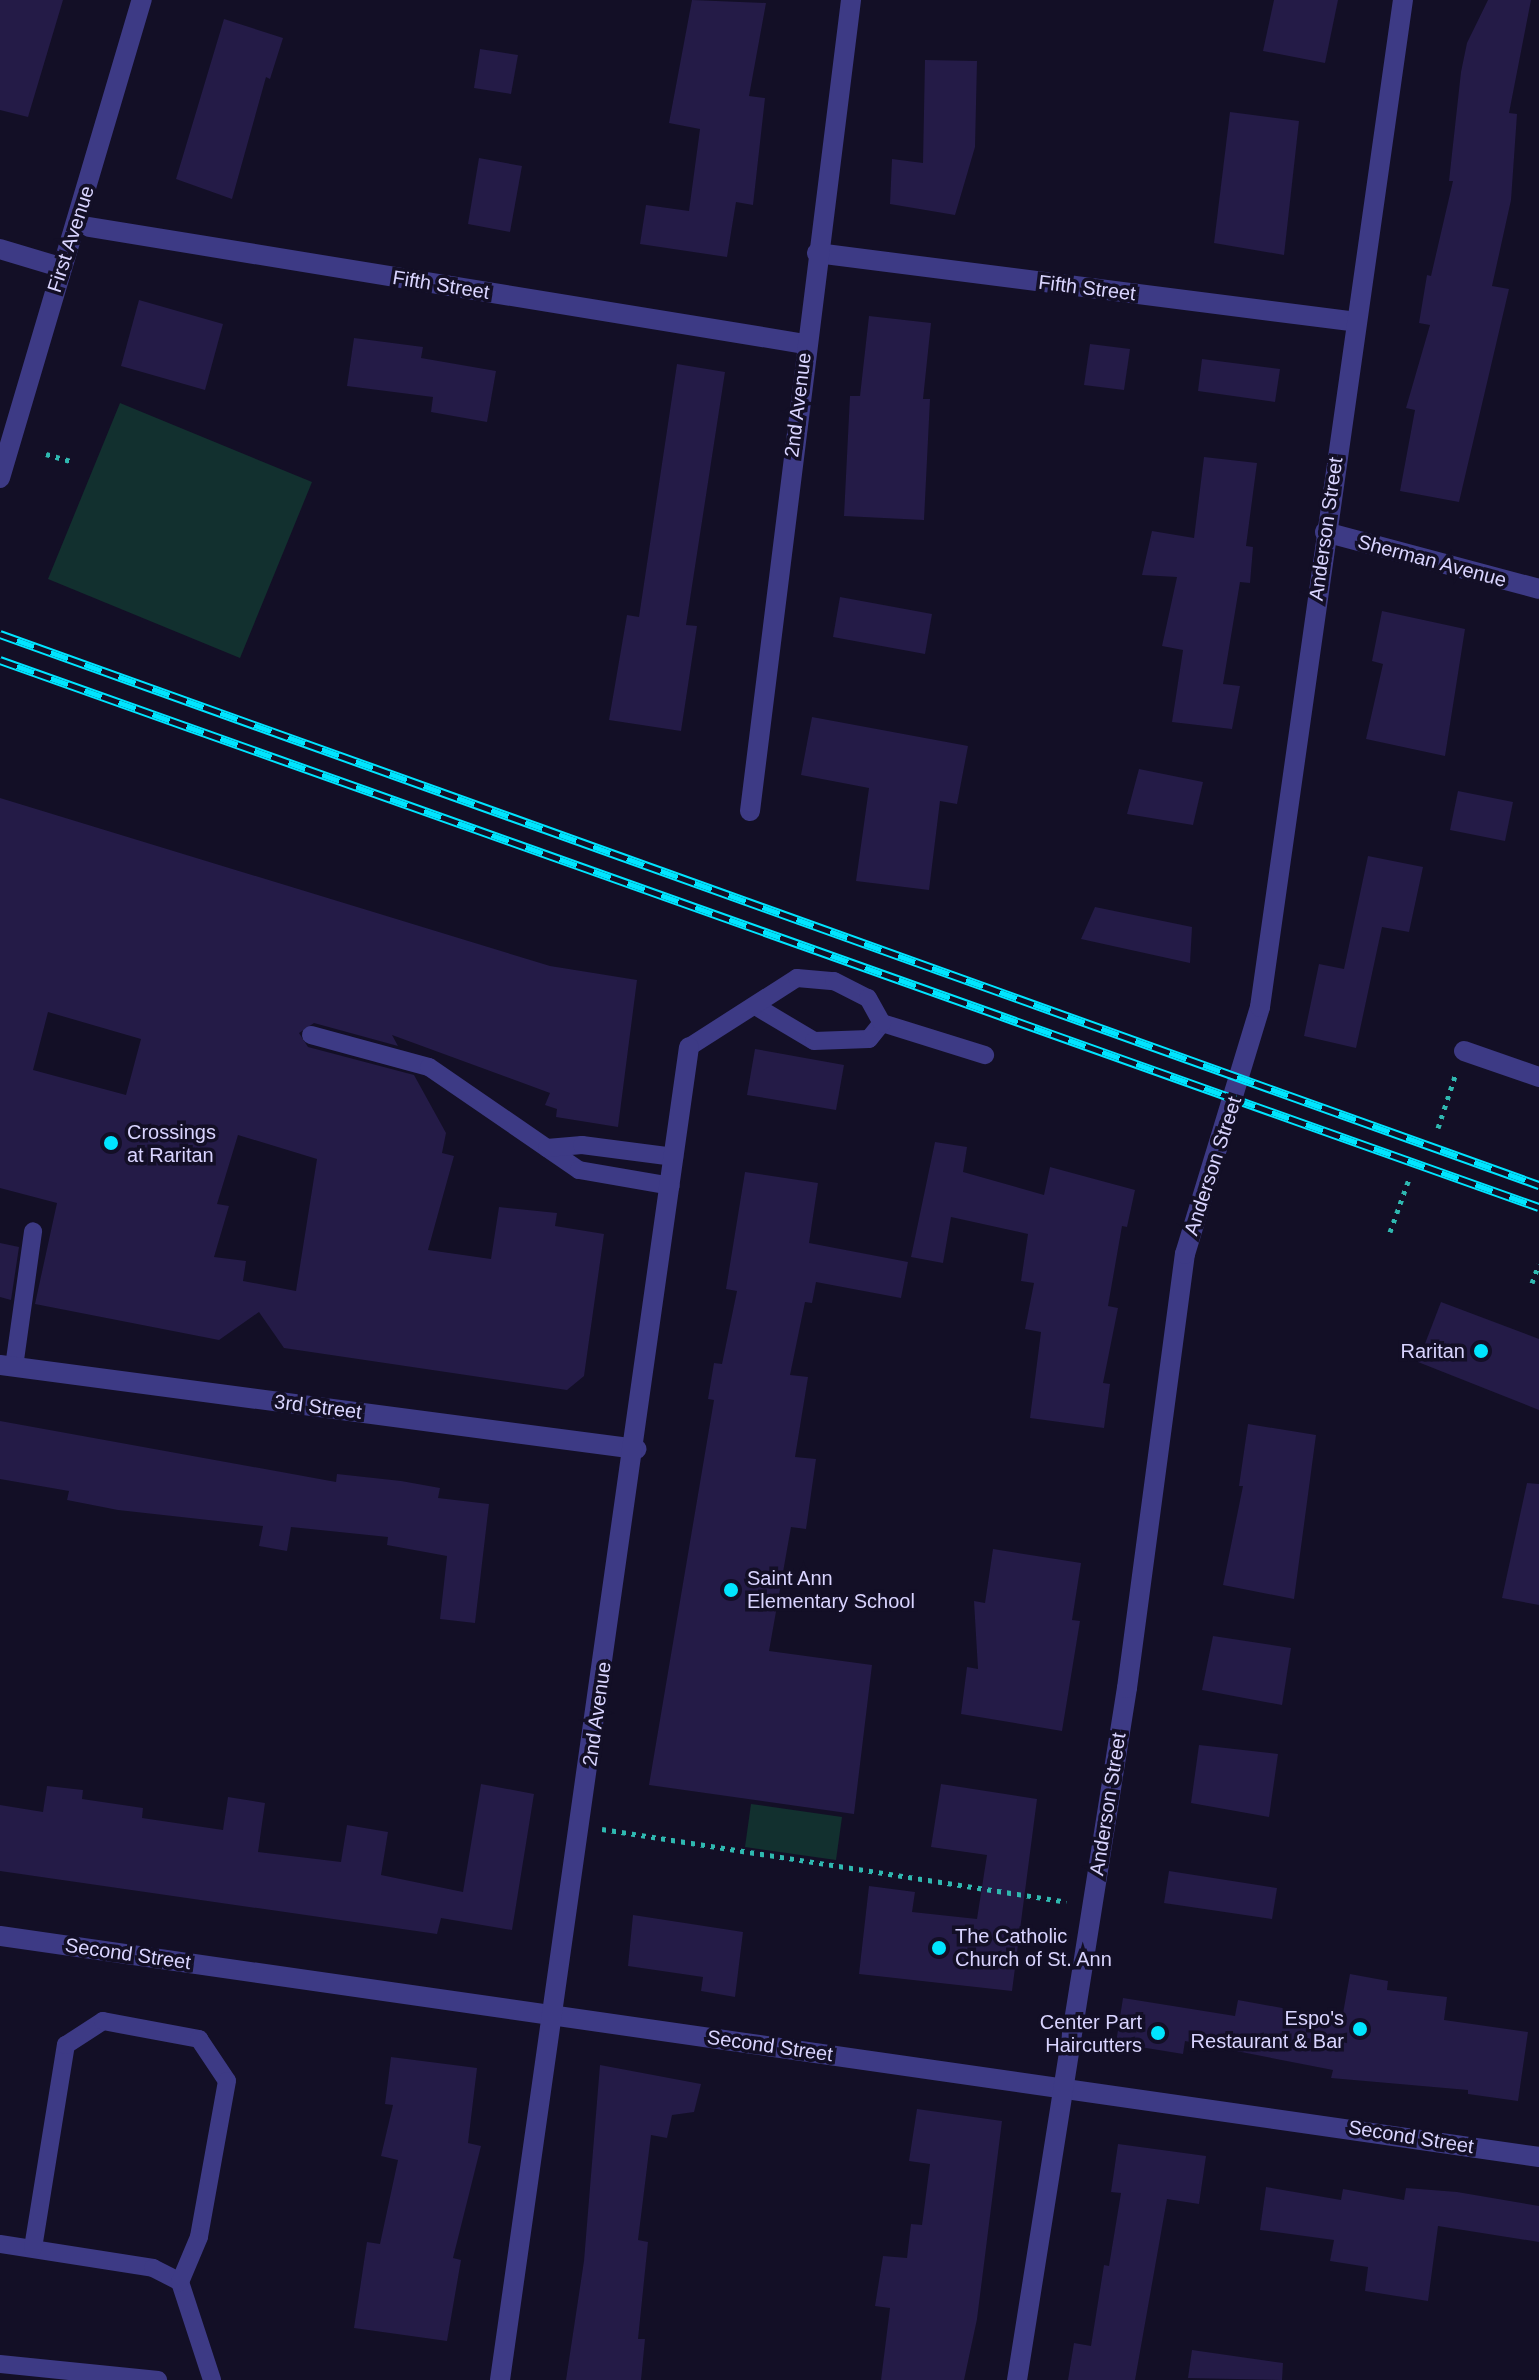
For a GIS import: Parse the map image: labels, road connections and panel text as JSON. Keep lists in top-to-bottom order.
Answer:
{
  "streets": {
    "street": [
      "First Avenue",
      "Fifth Street",
      "2nd Avenue",
      "Anderson Street",
      "Sherman Avenue",
      "3rd Street",
      "Second Street"
    ]
  },
  "crossings": [
    ["First Avenue", "Fifth Street"],
    ["Fifth Street", "2nd Avenue"],
    ["Fifth Street", "Anderson Street"],
    ["2nd Avenue", "3rd Street"],
    ["2nd Avenue", "Second Street"],
    ["Anderson Street", "Sherman Avenue"],
    ["Anderson Street", "Second Street"]
  ],
  "places": [
    "Crossings at Raritan",
    "Raritan",
    "Saint Ann Elementary School",
    "The Catholic Church of St. Ann",
    "Espo's Restaurant & Bar",
    "Center Part Haircutters"
  ]
}
